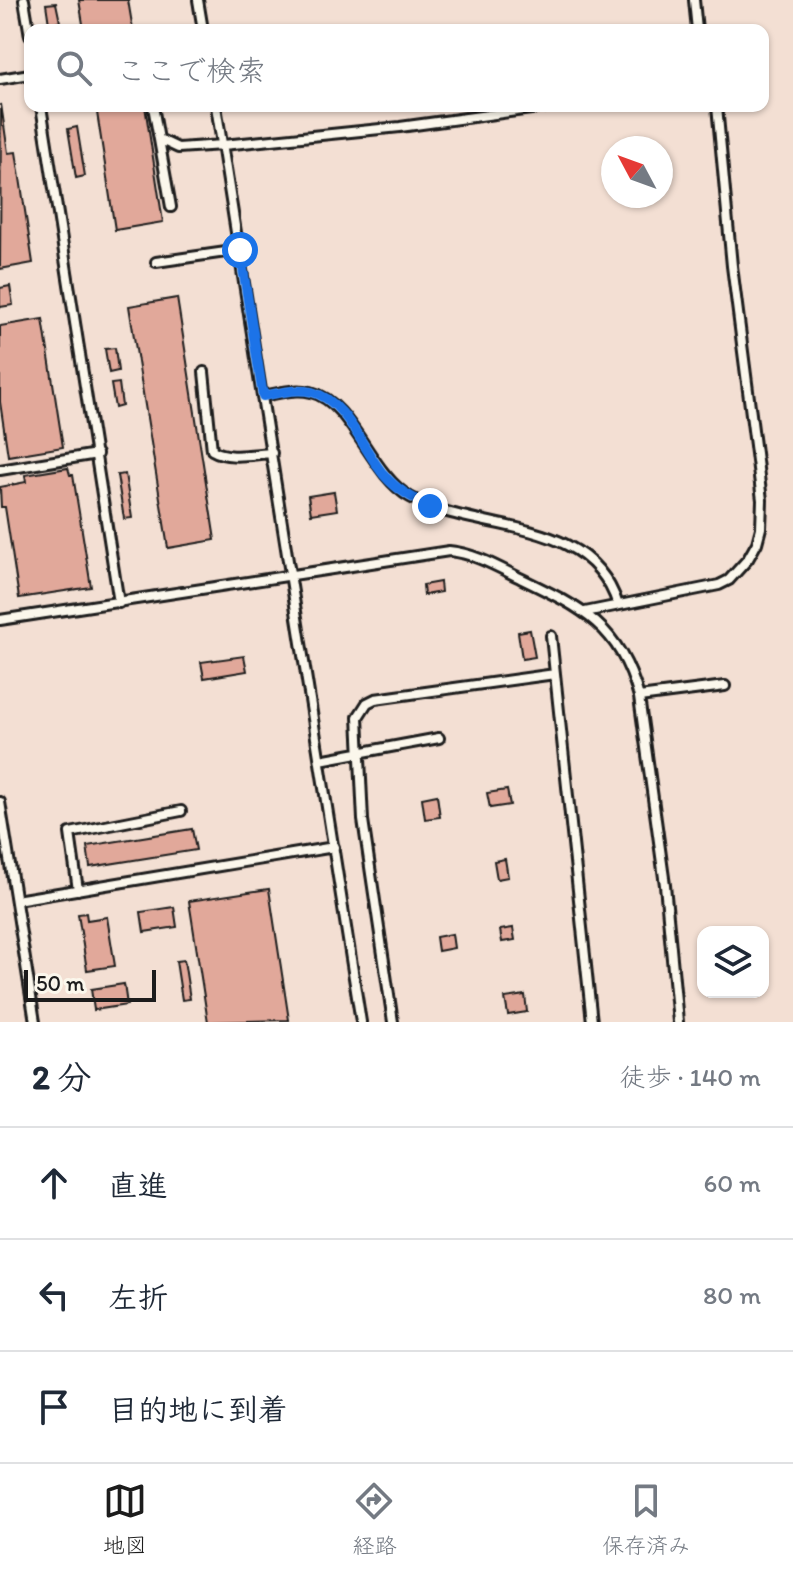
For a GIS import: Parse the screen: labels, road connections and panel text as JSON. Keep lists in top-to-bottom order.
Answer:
{
  "scale_bar": "50 m",
  "north": "top left",
  "page": {
    "search": "ここで検索",
    "scale": "50 m",
    "heading": ["2 分", "徒歩 · 140 m"],
    "list": [
      ["直進", "60 m"],
      ["左折", "80 m"],
      "目的地に到着"
    ],
    "nav": ["地図", "経路", "保存済み"]
  }
}
